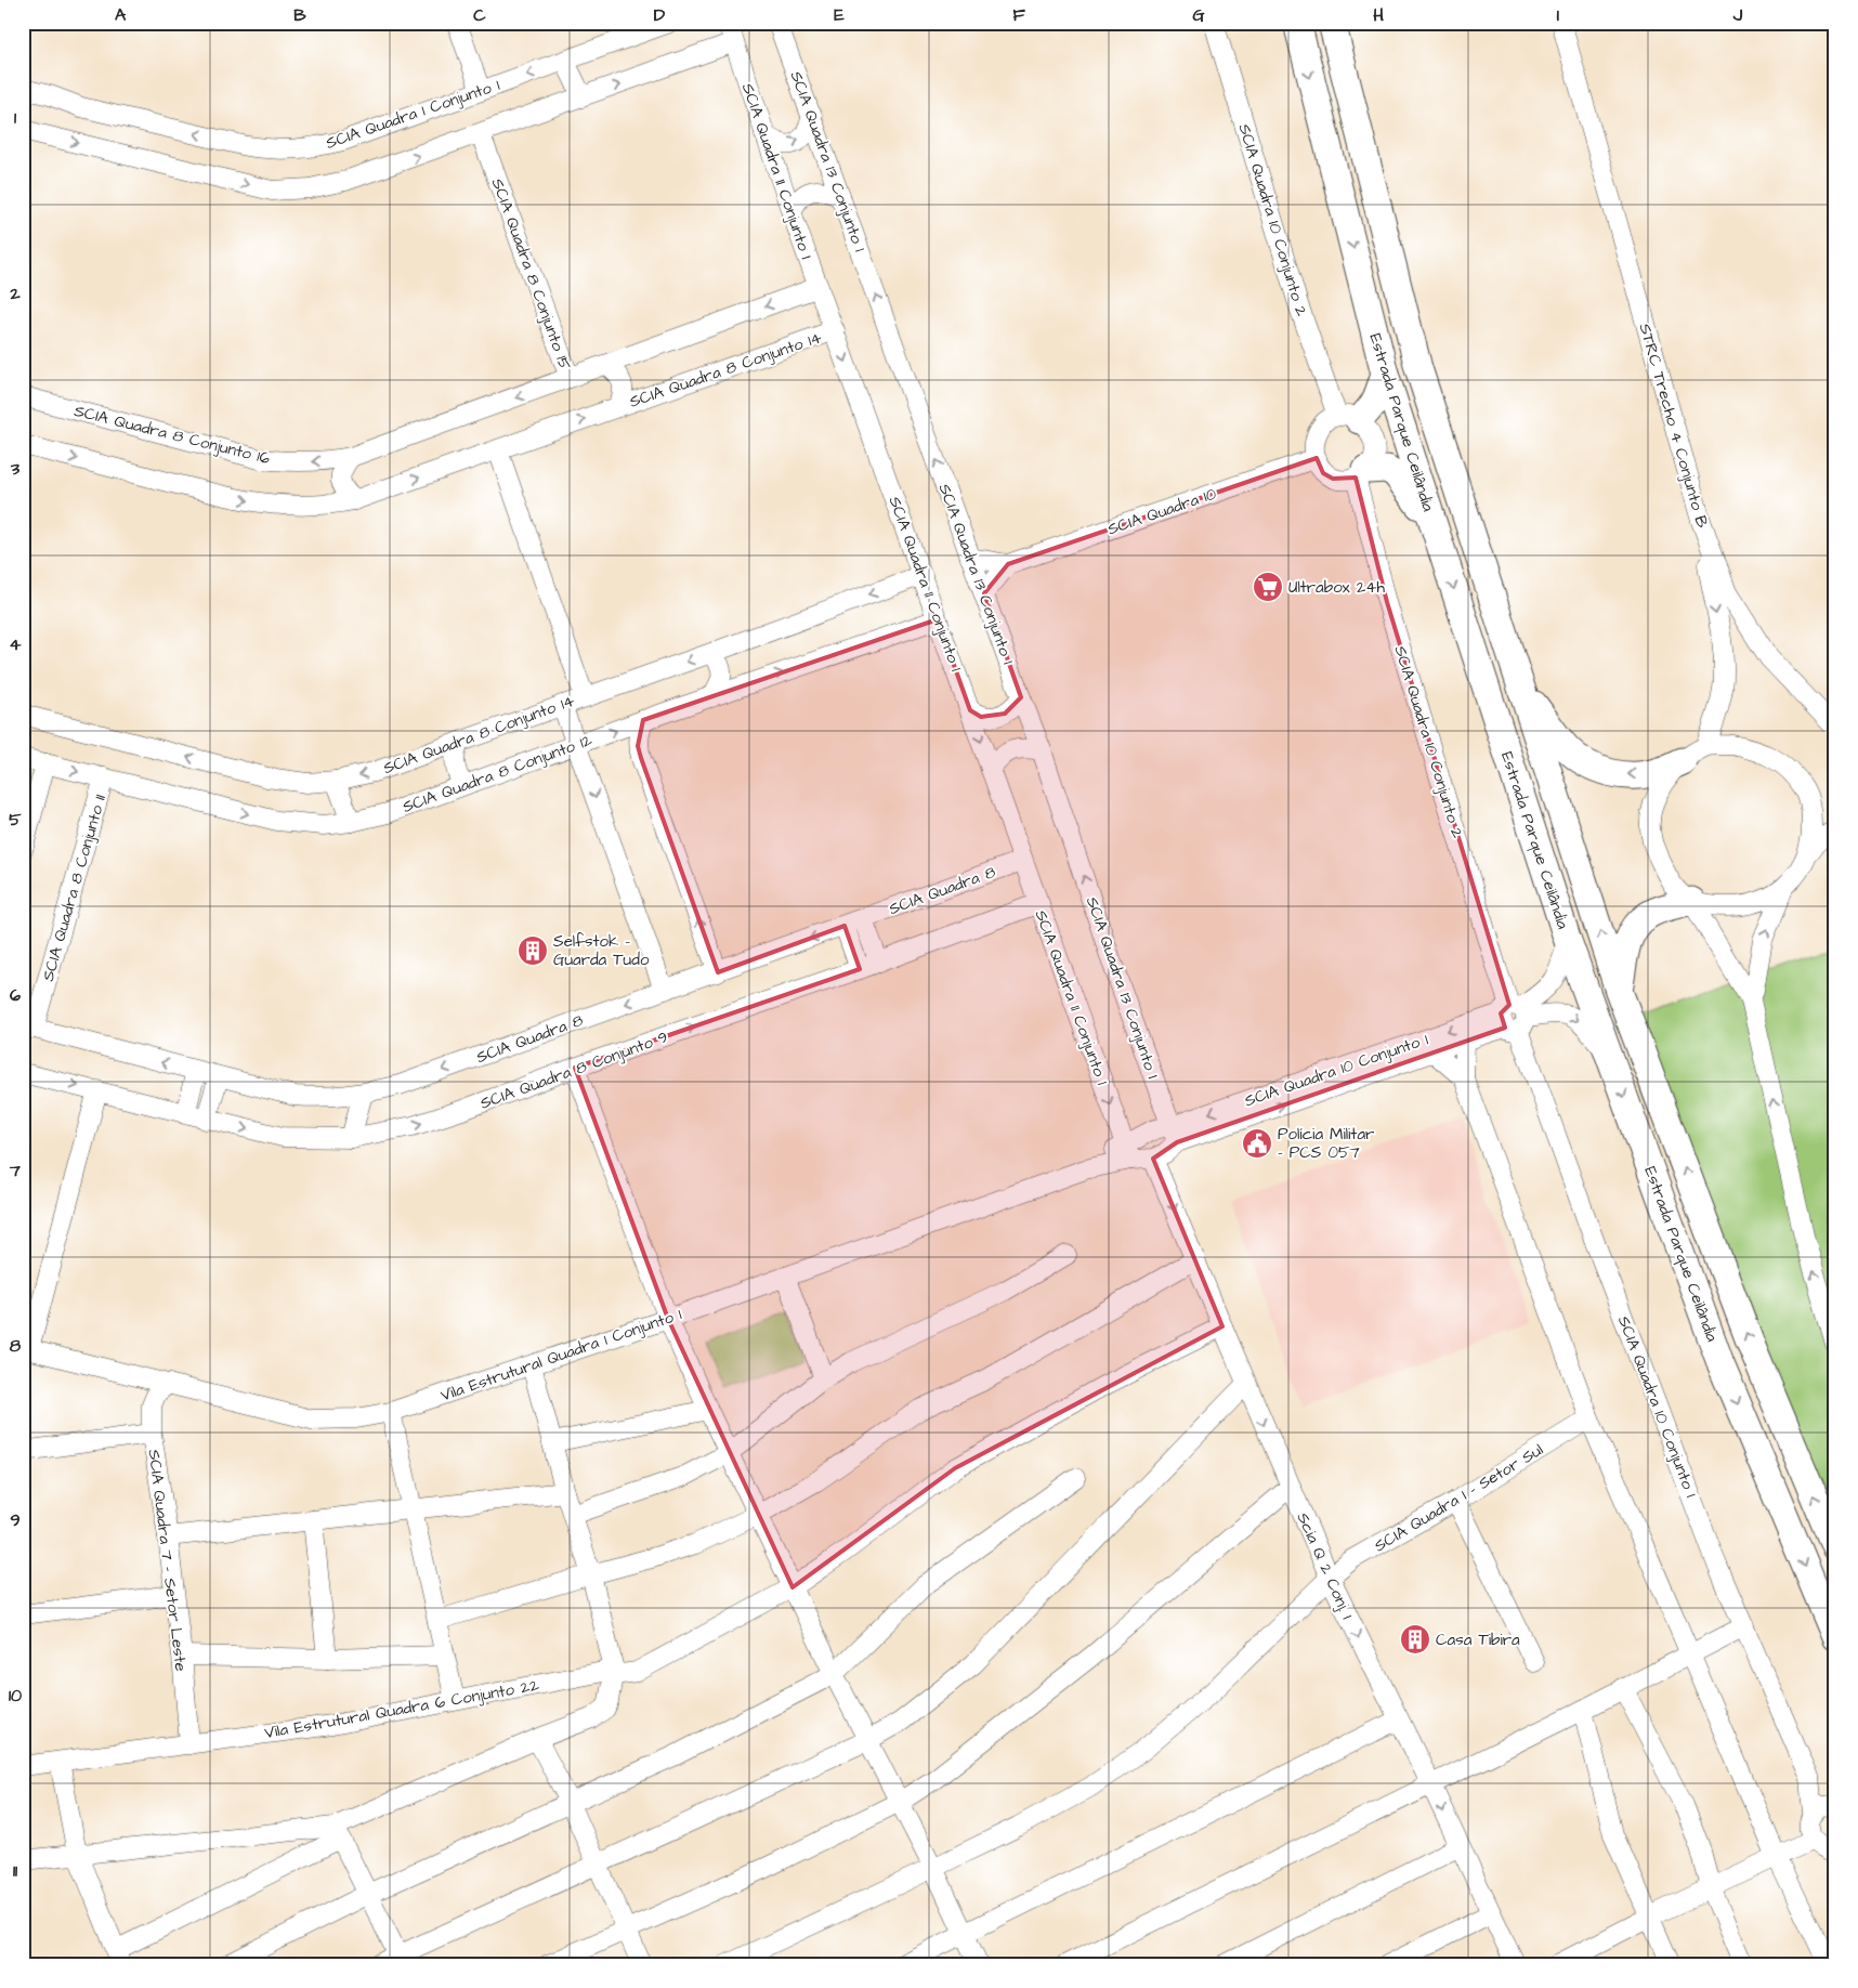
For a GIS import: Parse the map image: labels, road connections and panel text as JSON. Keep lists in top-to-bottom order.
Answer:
{
  "streets": {
    "highway": ["Estrada Parque Ceilândia"],
    "street": [
      "SCIA Quadra 1 Conjunto 1",
      "SCIA Quadra 13 Conjunto 1",
      "SCIA Quadra 11 Conjunto 1",
      "SCIA Quadra 10 Conjunto 2",
      "SCIA Quadra 8 Conjunto 15",
      "SCIA Quadra 8 Conjunto 14",
      "STRC Trecho 4 Conjunto B",
      "SCIA Quadra 8 Conjunto 16",
      "SCIA Quadra 10",
      "SCIA Quadra 8 Conjunto 12",
      "SCIA Quadra 8 Conjunto 11",
      "SCIA Quadra 8",
      "SCIA Quadra 8 Conjunto 9",
      "SCIA Quadra 10 Conjunto 1",
      "Vila Estrutural Quadra 1 Conjunto 1",
      "SCIA Quadra 1 - Setor Sul",
      "SCIA Quadra 7 - Setor Leste",
      "Scia Q 2 Conj. 1",
      "Vila Estrutural Quadra 6 Conjunto 22"
    ]
  },
  "crossings": [
    ["SCIA Quadra 13 Conjunto 1", "SCIA Quadra 10"],
    ["SCIA Quadra 13 Conjunto 1", "SCIA Quadra 10 Conjunto 1"],
    ["SCIA Quadra 13 Conjunto 1", "Vila Estrutural Quadra 1 Conjunto 1"],
    ["SCIA Quadra 11 Conjunto 1", "SCIA Quadra 8 Conjunto 15"],
    ["SCIA Quadra 11 Conjunto 1", "SCIA Quadra 8 Conjunto 14"],
    ["SCIA Quadra 11 Conjunto 1", "SCIA Quadra 8 Conjunto 12"],
    ["SCIA Quadra 11 Conjunto 1", "SCIA Quadra 8"],
    ["SCIA Quadra 11 Conjunto 1", "SCIA Quadra 8 Conjunto 9"],
    ["SCIA Quadra 11 Conjunto 1", "Vila Estrutural Quadra 1 Conjunto 1"],
    ["SCIA Quadra 10 Conjunto 2", "SCIA Quadra 10"],
    ["SCIA Quadra 10 Conjunto 2", "SCIA Quadra 10 Conjunto 1"],
    ["SCIA Quadra 8 Conjunto 15", "SCIA Quadra 8 Conjunto 16"],
    ["SCIA Quadra 8 Conjunto 12", "SCIA Quadra 8 Conjunto 11"],
    ["SCIA Quadra 8 Conjunto 11", "SCIA Quadra 8"],
    ["SCIA Quadra 10 Conjunto 1", "Vila Estrutural Quadra 1 Conjunto 1"],
    ["Vila Estrutural Quadra 1 Conjunto 1", "SCIA Quadra 7 - Setor Leste"],
    ["SCIA Quadra 1 - Setor Sul", "Scia Q 2 Conj. 1"],
    ["SCIA Quadra 7 - Setor Leste", "Vila Estrutural Quadra 6 Conjunto 22"],
    ["Scia Q 2 Conj. 1", "Vila Estrutural Quadra 6 Conjunto 22"]
  ],
  "one_way": [
    "SCIA Quadra 13 Conjunto 1",
    "SCIA Quadra 11 Conjunto 1",
    "SCIA Quadra 8 Conjunto 15",
    "SCIA Quadra 8 Conjunto 16",
    "SCIA Quadra 8 Conjunto 12",
    "SCIA Quadra 8",
    "SCIA Quadra 8 Conjunto 9"
  ],
  "places": {
    "supermarket": ["Ultrabox 24h"],
    "building": ["Selfstok - Guarda Tudo", "Casa Tibira"],
    "public building": ["Polícia Militar - PCS 057"]
  },
  "grid": {
    "columns": [
      "A",
      "B",
      "C",
      "D",
      "E",
      "F",
      "G",
      "H",
      "I",
      "J"
    ],
    "rows": [
      "1",
      "2",
      "3",
      "4",
      "5",
      "6",
      "7",
      "8",
      "9",
      "10",
      "11"
    ]
  }
}
